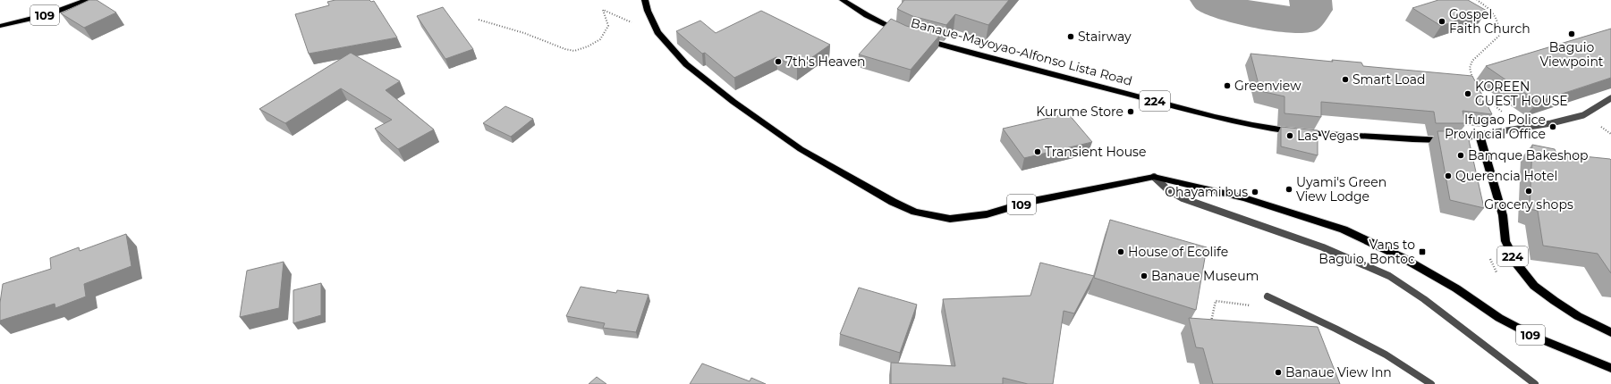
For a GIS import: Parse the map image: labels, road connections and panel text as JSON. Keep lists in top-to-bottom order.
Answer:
{
  "streets": {
    "main road": ["109", "Banaue-Mayoyao-Alfonso Lista Road", "224"]
  },
  "crossings": [
    ["Banaue-Mayoyao-Alfonso Lista Road", "224"]
  ],
  "places": {
    "other": [
      "Gospel Faith Church",
      "Baguio Viewpoint",
      "Stairway",
      "7th's Heaven",
      "Smart Load",
      "Greenview",
      "KOREEN GUEST HOUSE",
      "Kurume Store",
      "Ifugao Police Provincial Office",
      "Las Vegas",
      "Transient House",
      "Bamque Bakeshop",
      "Querencia Hotel",
      "Uyami's Green View Lodge",
      "Grocery shops",
      "Ohayami bus",
      "House of Ecolife",
      "Banaue Museum",
      "Banaue View Inn"
    ],
    "transit": ["Vans to Baguio, Bontoc"]
  }
}
